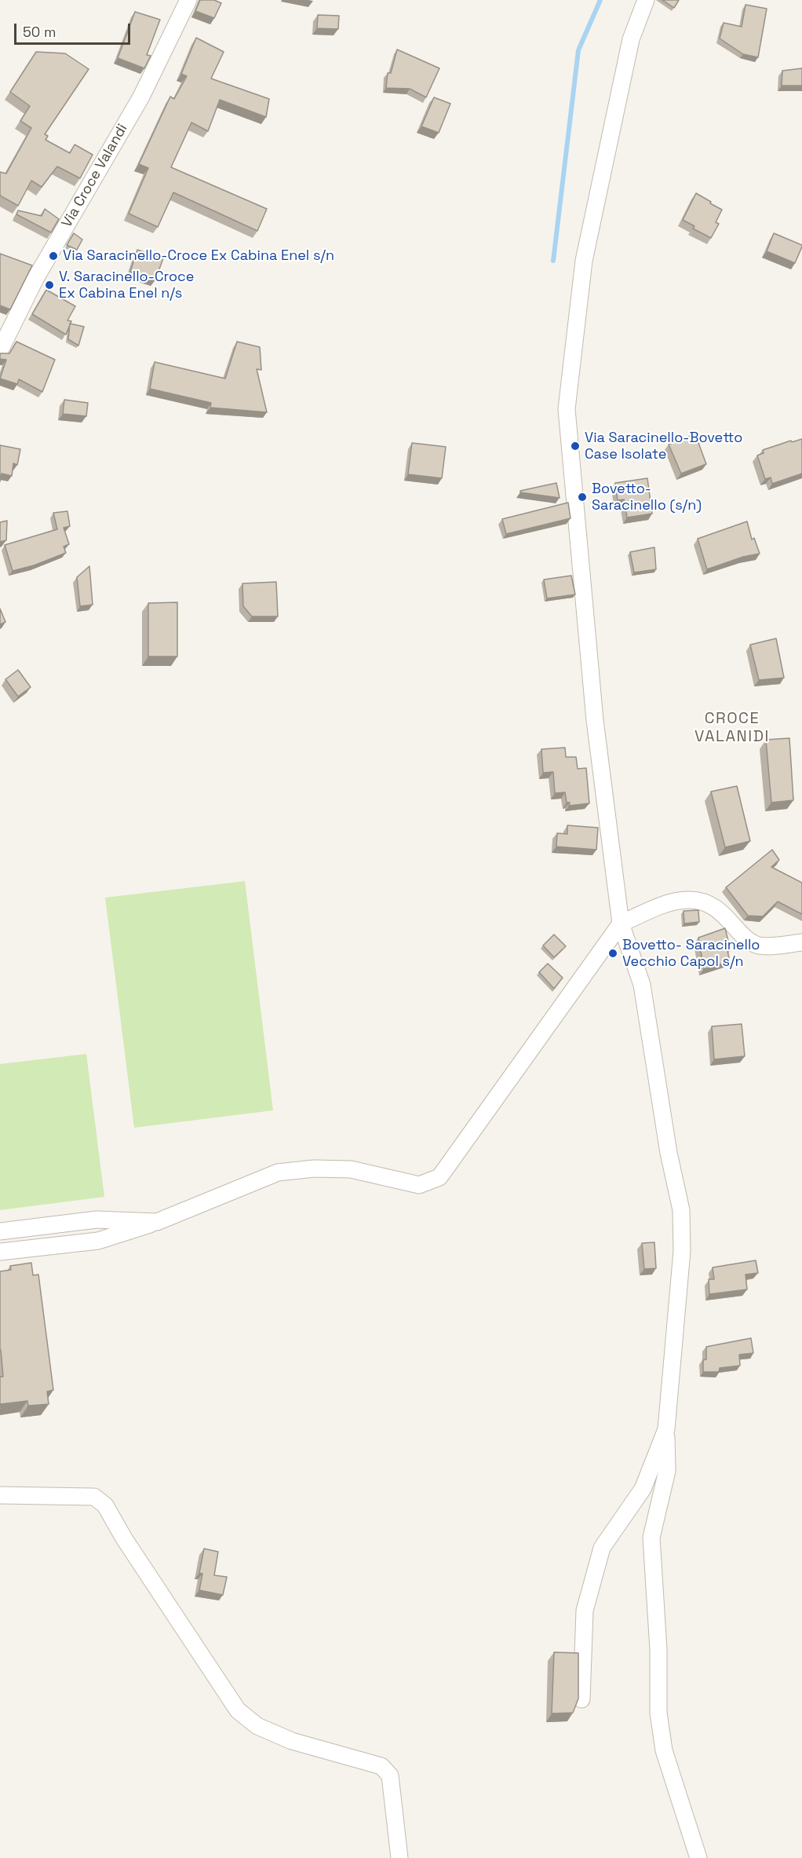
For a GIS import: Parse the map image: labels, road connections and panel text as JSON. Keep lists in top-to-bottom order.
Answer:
{
  "streets": {
    "street": ["Via Croce Valandi"]
  },
  "districts": ["CROCE VALANIDI"],
  "places": [
    "Via Saracinello-Croce Ex Cabina Enel s/n",
    "V. Saracinello-Croce Ex Cabina Enel n/s",
    "Via Saracinello-Bovetto Case Isolate",
    "Bovetto- Saracinello (s/n)",
    "Bovetto- Saracinello Vecchio Capol s/n"
  ],
  "scale_bar": "50 m"
}
